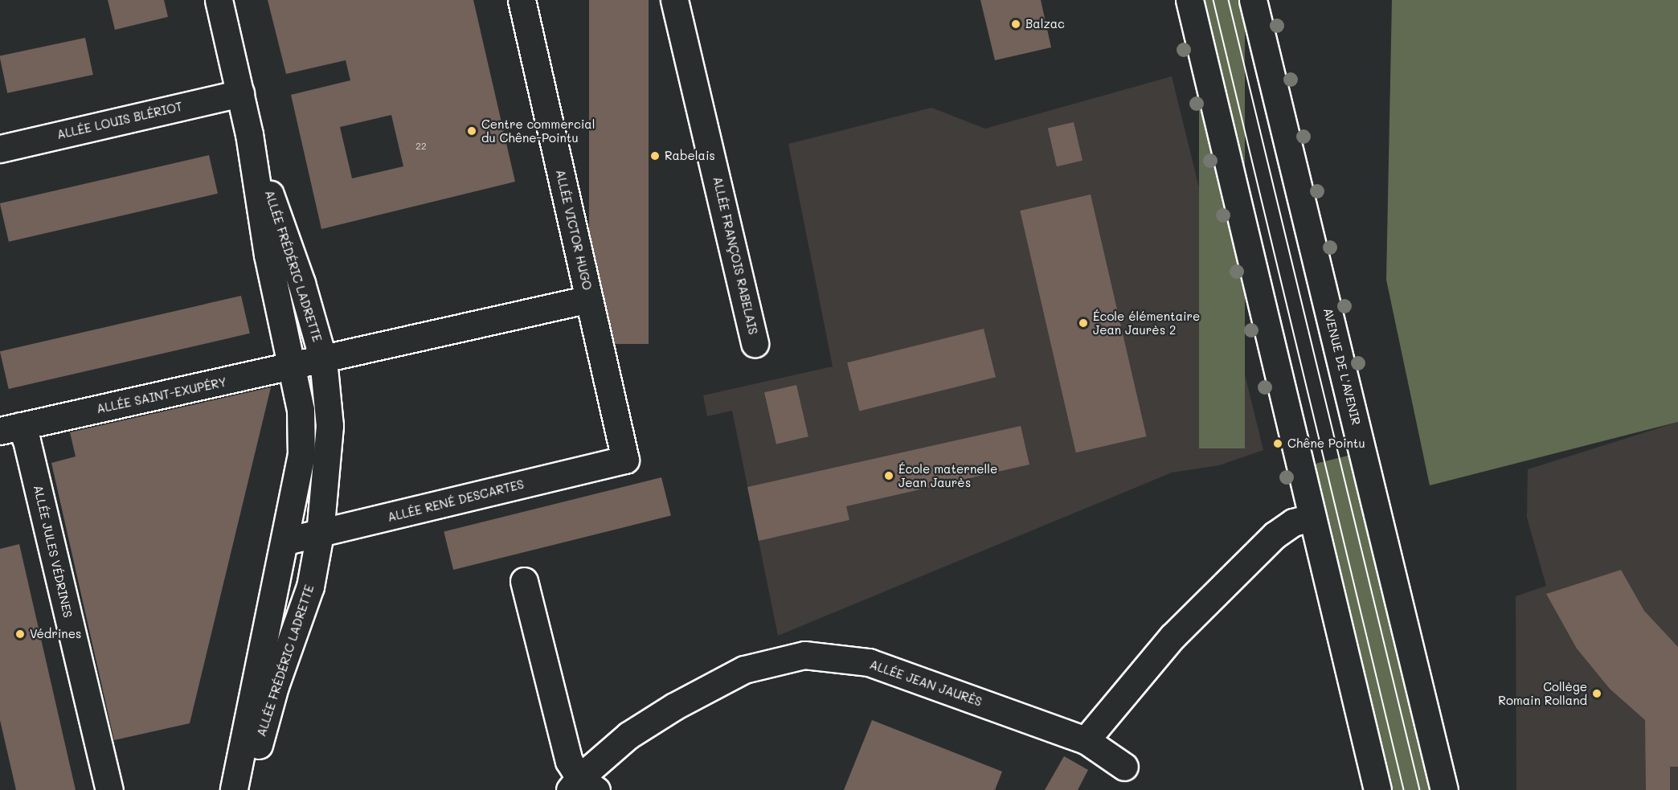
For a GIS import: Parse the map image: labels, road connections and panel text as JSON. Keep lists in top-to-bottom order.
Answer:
{
  "streets": {
    "street": [
      "ALLÉE LOUIS BLÉRIOT",
      "ALLÉE VICTOR HUGO",
      "ALLÉE FRANÇOIS RABELAIS",
      "ALLÉE FRÉDÉRIC LADRETTE",
      "AVENUE DE L'AVENIR",
      "ALLÉE SAINT-EXUPÉRY",
      "ALLÉE RENÉ DESCARTES",
      "ALLÉE JULES VÉDRINES",
      "ALLÉE JEAN JAURÈS"
    ]
  },
  "crossings": [
    ["ALLÉE LOUIS BLÉRIOT", "ALLÉE FRÉDÉRIC LADRETTE"],
    ["ALLÉE VICTOR HUGO", "ALLÉE SAINT-EXUPÉRY"],
    ["ALLÉE VICTOR HUGO", "ALLÉE RENÉ DESCARTES"],
    ["ALLÉE FRÉDÉRIC LADRETTE", "ALLÉE SAINT-EXUPÉRY"],
    ["ALLÉE FRÉDÉRIC LADRETTE", "ALLÉE RENÉ DESCARTES"],
    ["ALLÉE SAINT-EXUPÉRY", "ALLÉE JULES VÉDRINES"]
  ],
  "places": [
    "Balzac",
    "Centre commercial du Chêne-Pointu",
    "Rabelais",
    "École élémentaire Jean Jaurès 2",
    "Chêne Pointu",
    "École maternelle Jean Jaurès",
    "Védrines",
    "Collège Romain Rolland"
  ],
  "house_numbers": ["22"]
}
